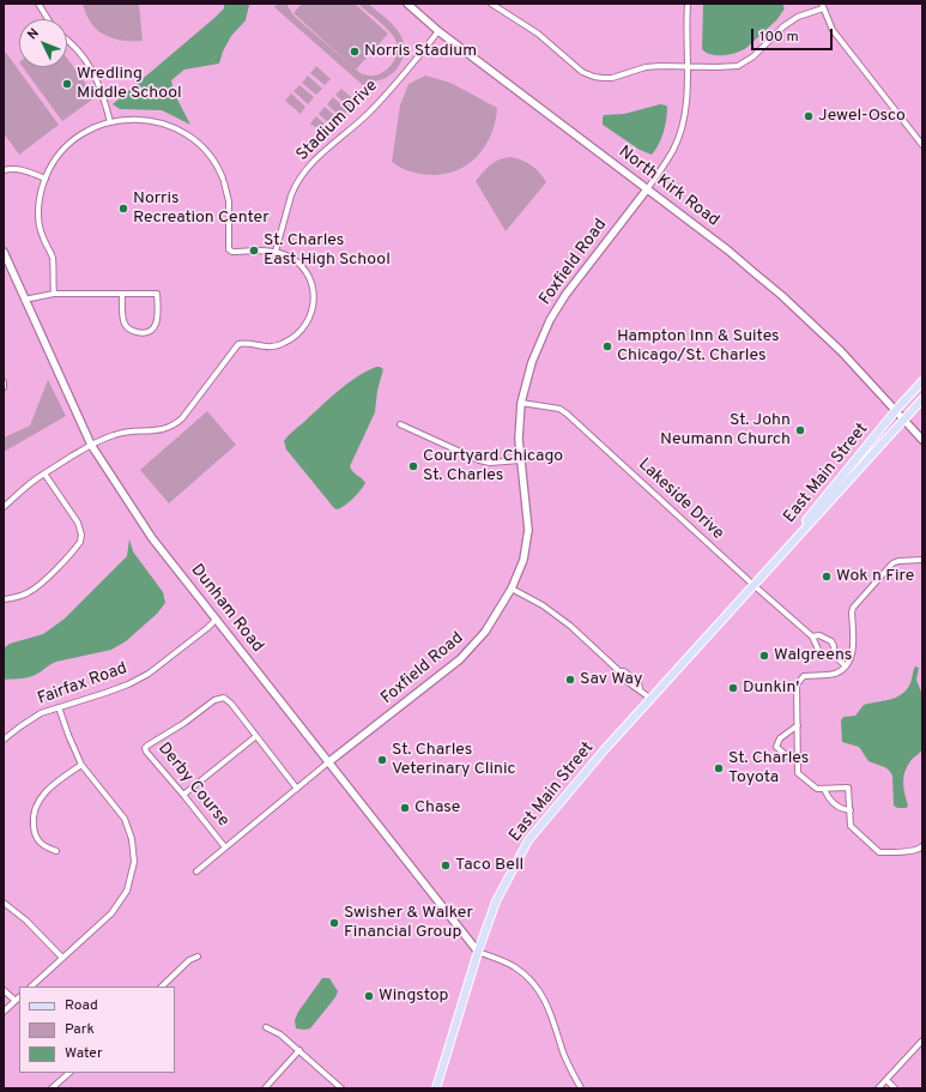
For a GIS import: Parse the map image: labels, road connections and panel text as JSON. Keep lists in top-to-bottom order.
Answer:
{
  "streets": {
    "main road": ["East Main Street"],
    "street": [
      "Stadium Drive",
      "North Kirk Road",
      "Foxfield Road",
      "Lakeside Drive",
      "Dunham Road",
      "Fairfax Road",
      "Derby Course"
    ]
  },
  "crossings": [
    ["Stadium Drive", "North Kirk Road"],
    ["North Kirk Road", "Foxfield Road"],
    ["North Kirk Road", "East Main Street"],
    ["Foxfield Road", "Lakeside Drive"],
    ["Foxfield Road", "Dunham Road"],
    ["Foxfield Road", "Derby Course"],
    ["East Main Street", "Lakeside Drive"],
    ["East Main Street", "Dunham Road"],
    ["Dunham Road", "Fairfax Road"]
  ],
  "places": [
    "Norris Stadium",
    "Wredling Middle School",
    "Jewel-Osco",
    "Norris Recreation Center",
    "St. Charles East High School",
    "Hampton Inn & Suites Chicago/St. Charles",
    "St. John Neumann Church",
    "Courtyard Chicago St. Charles",
    "Wok n Fire",
    "Walgreens",
    "Sav Way",
    "Dunkin'",
    "St. Charles Veterinary Clinic",
    "St. Charles Toyota",
    "Chase",
    "Taco Bell",
    "Swisher & Walker Financial Group",
    "Wingstop"
  ],
  "legend": ["Road", "Park", "Water"],
  "scale_bar": "100 m",
  "north": "top left"
}
